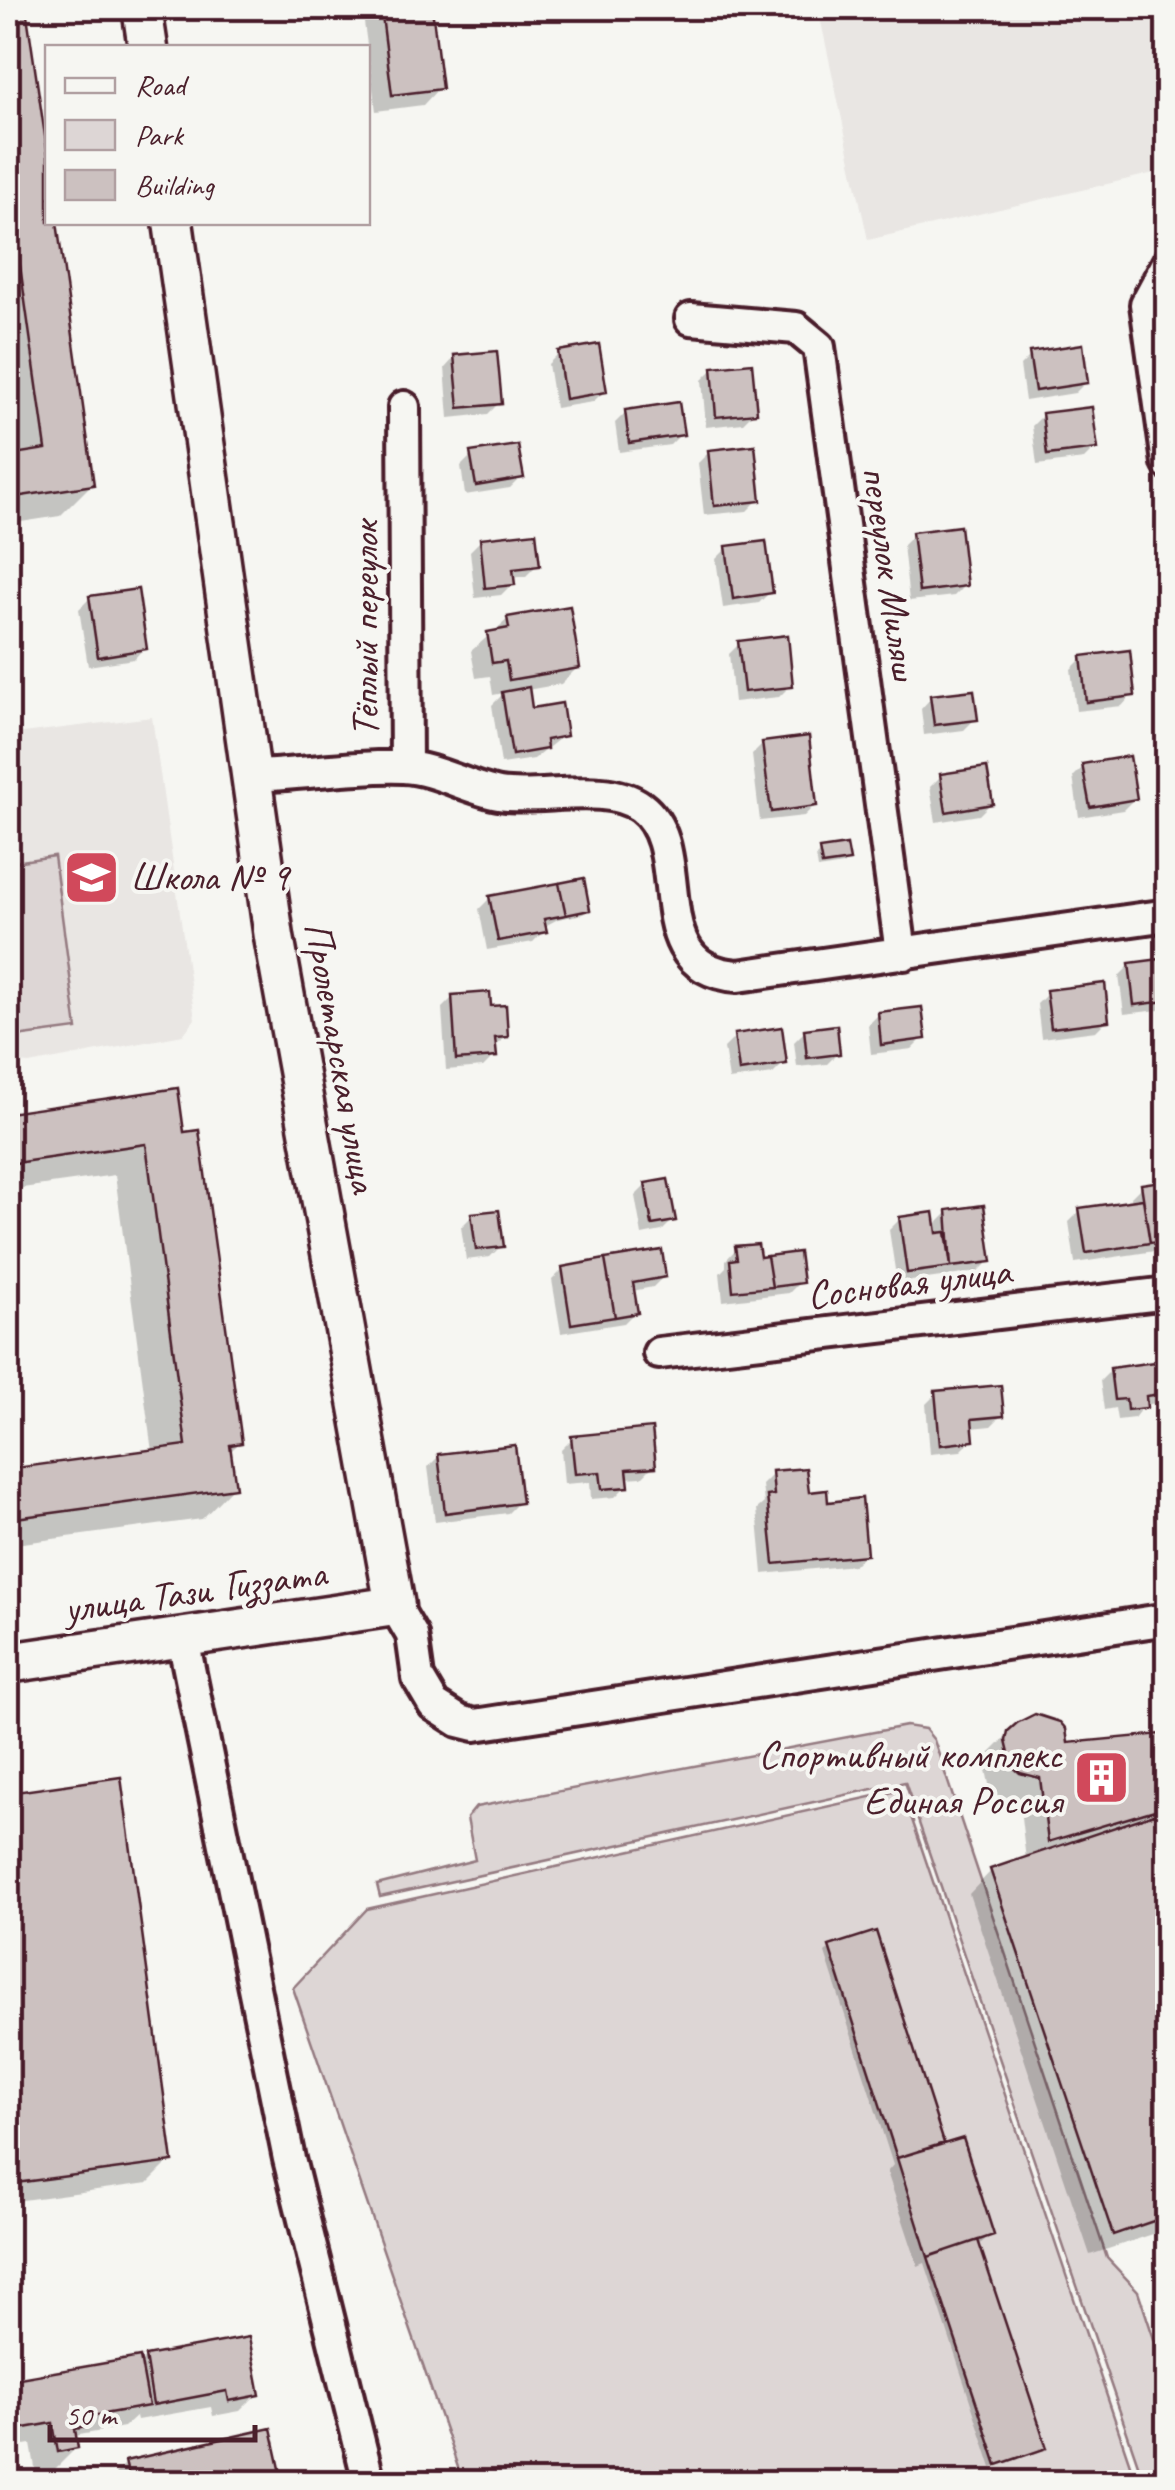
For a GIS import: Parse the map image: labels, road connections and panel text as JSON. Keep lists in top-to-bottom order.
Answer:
{
  "streets": {
    "street": [
      "переулок Миляш",
      "Тёплый переулок",
      "Пролетарская улица",
      "Сосновая улица",
      "улица Тази Гиззата"
    ]
  },
  "crossings": [
    ["переулок Миляш", "Тёплый переулок"],
    ["Пролетарская улица", "улица Тази Гиззата"]
  ],
  "places": {
    "school or university": ["Школа № 9"],
    "building": ["Спортивный комплекс Единая Россия"]
  },
  "legend": ["Road", "Park", "Building"],
  "scale_bar": "50 m"
}
